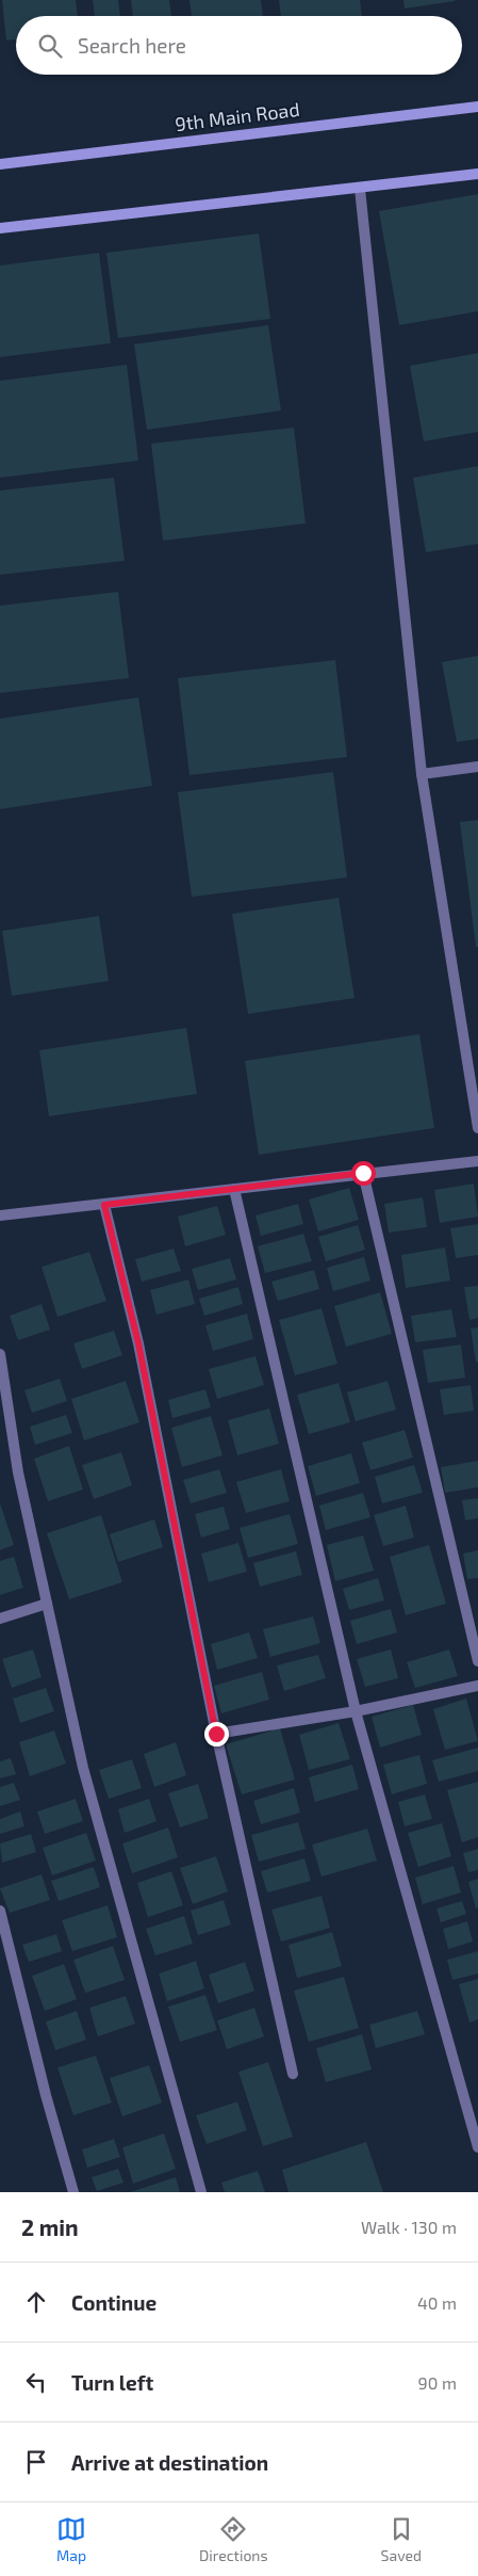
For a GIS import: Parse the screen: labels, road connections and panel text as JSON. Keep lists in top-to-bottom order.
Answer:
{
  "streets": {
    "main road": ["9th Main Road"]
  },
  "page": {
    "search": "Search here",
    "heading": ["2 min", "Walk · 130 m"],
    "list": [
      ["Continue", "40 m"],
      ["Turn left", "90 m"],
      "Arrive at destination"
    ],
    "nav": ["Map", "Directions", "Saved"]
  }
}
